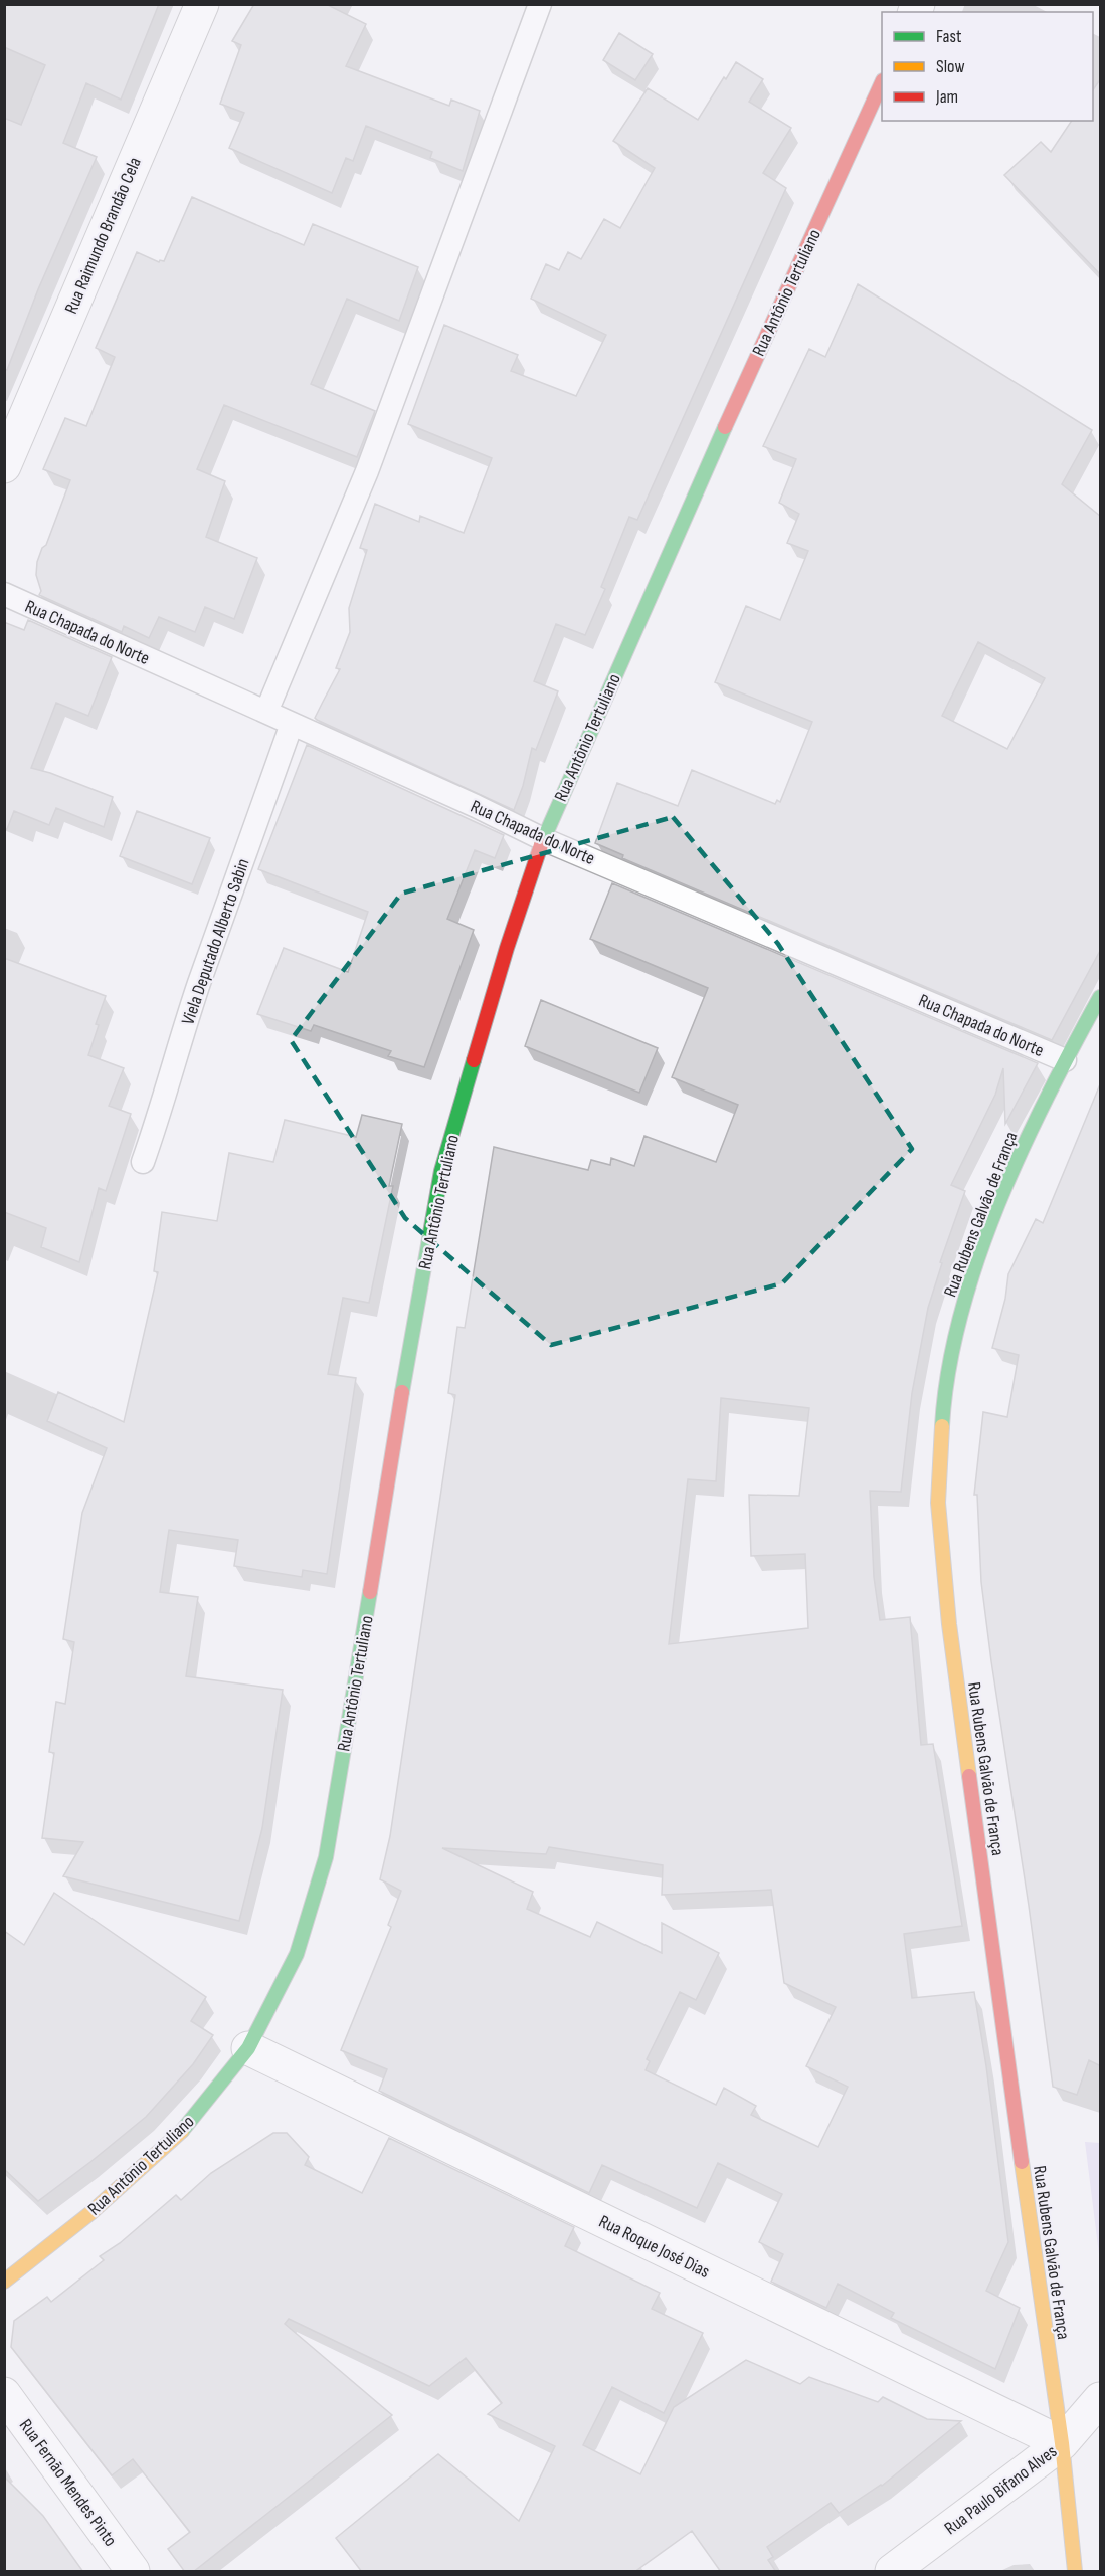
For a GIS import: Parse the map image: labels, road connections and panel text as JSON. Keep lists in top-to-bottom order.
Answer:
{
  "streets": {
    "street": [
      "Rua Raimundo Brandão Cela",
      "Rua Antônio Tertuliano",
      "Rua Rubens Galvão de França",
      "Rua Roque José Dias",
      "Rua Fernão Mendes Pinto",
      "Rua Paulo Bifano Alves"
    ],
    "lane": ["Rua Chapada do Norte", "Viela Deputado Alberto Sabin"]
  },
  "crossings": [
    ["Rua Antônio Tertuliano", "Rua Chapada do Norte"],
    ["Rua Antônio Tertuliano", "Rua Roque José Dias"],
    ["Rua Chapada do Norte", "Viela Deputado Alberto Sabin"],
    ["Rua Chapada do Norte", "Rua Rubens Galvão de França"],
    ["Rua Rubens Galvão de França", "Rua Roque José Dias"],
    ["Rua Rubens Galvão de França", "Rua Paulo Bifano Alves"],
    ["Rua Roque José Dias", "Rua Paulo Bifano Alves"]
  ],
  "legend": ["Fast", "Slow", "Jam"]
}
